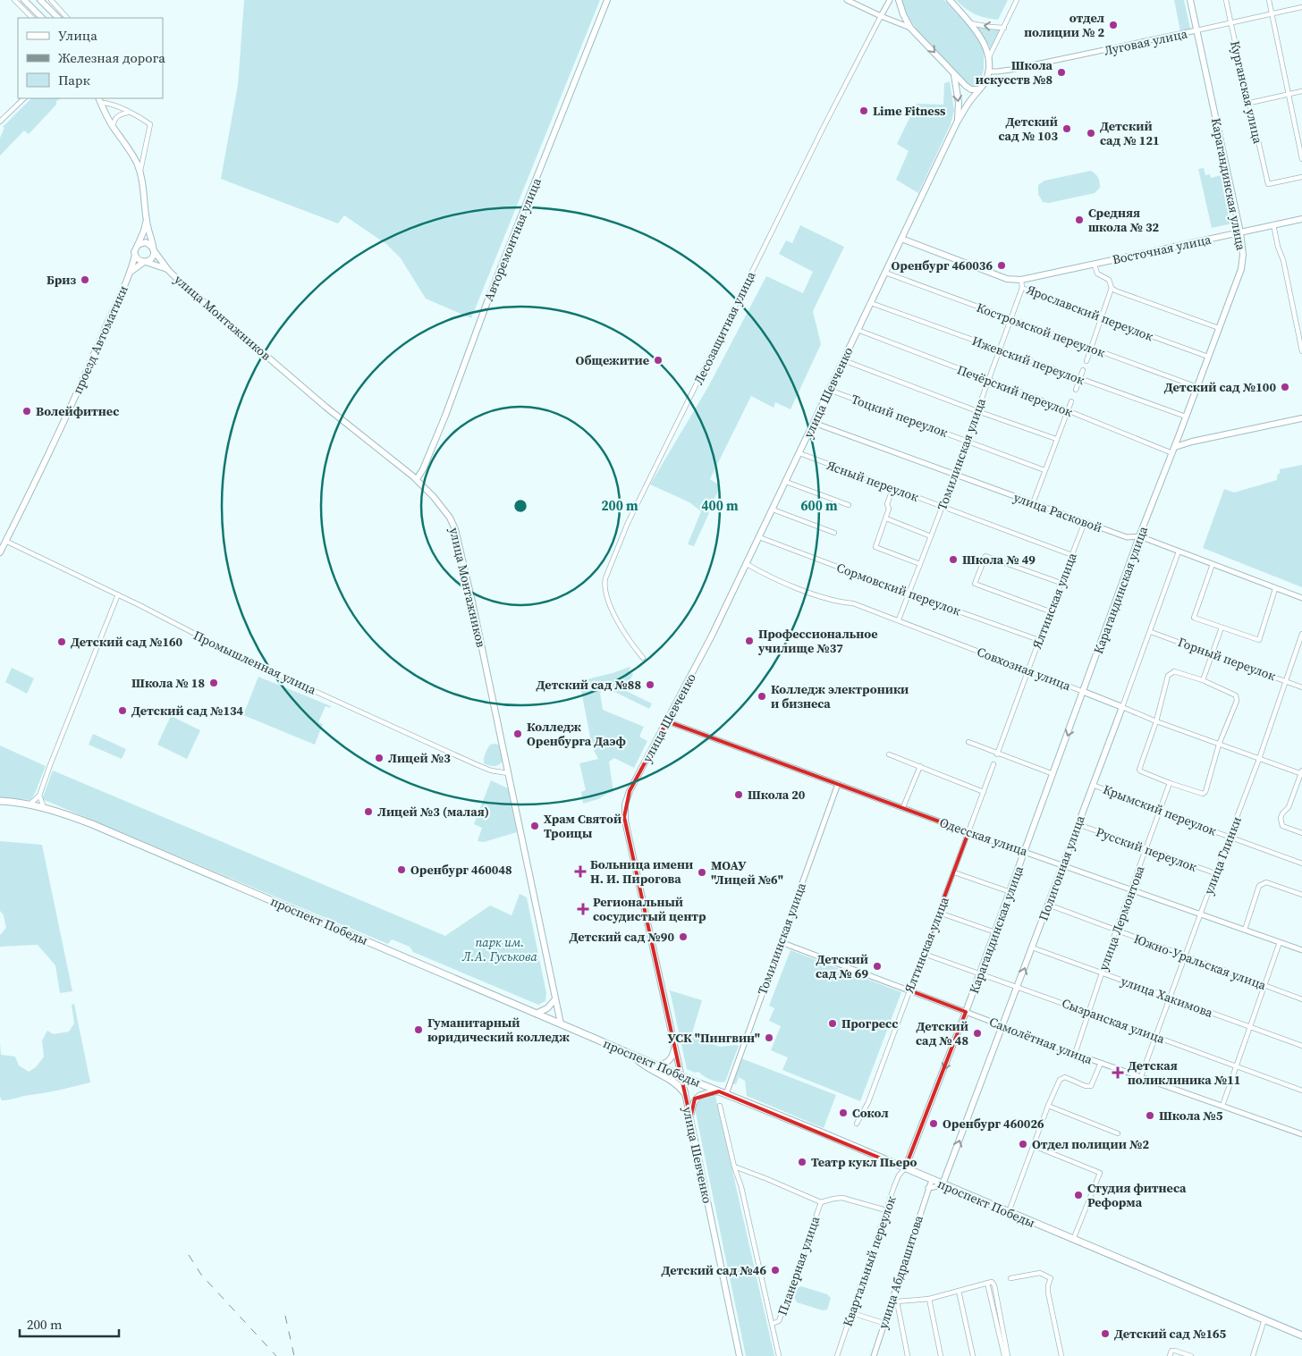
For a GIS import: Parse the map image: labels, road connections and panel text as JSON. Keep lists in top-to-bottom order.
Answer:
{
  "streets": {
    "main road": [
      "Карагандинская улица",
      "Авторемонтная улица",
      "Восточная улица",
      "Ярославский переулок",
      "улица Монтажников",
      "проезд Автоматики",
      "улица Шевченко",
      "Совхозная улица",
      "Полигонная улица",
      "проспект Победы"
    ],
    "street": [
      "Луговая улица",
      "Курганская улица",
      "Лесозащитная улица",
      "Костромской переулок",
      "Ижевский переулок",
      "Печёрский переулок",
      "Тоцкий переулок",
      "Томилинская улица",
      "Ясный переулок",
      "улица Расковой",
      "Сормовский переулок",
      "Ялтинская улица",
      "Горный переулок",
      "Промышленная улица",
      "Крымский переулок",
      "Одесская улица",
      "Русский переулок",
      "улица Глинки",
      "улица Лермонтова",
      "Южно-Уральская улица",
      "улица Хакимова",
      "Сызранская улица",
      "Самолётная улица",
      "Квартальный переулок",
      "Планерная улица",
      "улица Абдрашитова"
    ]
  },
  "crossings": [
    ["Луговая улица", "Курганская улица"],
    ["Луговая улица", "Карагандинская улица"],
    ["Луговая улица", "улица Шевченко"],
    ["Карагандинская улица", "Восточная улица"],
    ["Карагандинская улица", "Ярославский переулок"],
    ["Карагандинская улица", "Костромской переулок"],
    ["Карагандинская улица", "Ижевский переулок"],
    ["Карагандинская улица", "Печёрский переулок"],
    ["Карагандинская улица", "улица Расковой"],
    ["Карагандинская улица", "Совхозная улица"],
    ["Карагандинская улица", "Одесская улица"],
    ["Карагандинская улица", "проспект Победы"],
    ["Карагандинская улица", "Сызранская улица"],
    ["Карагандинская улица", "Самолётная улица"],
    ["Карагандинская улица", "Квартальный переулок"],
    ["Авторемонтная улица", "улица Монтажников"],
    ["Восточная улица", "Ярославский переулок"],
    ["Ярославский переулок", "улица Шевченко"],
    ["Ярославский переулок", "Томилинская улица"],
    ["улица Монтажников", "проезд Автоматики"],
    ["улица Монтажников", "Промышленная улица"],
    ["улица Монтажников", "проспект Победы"],
    ["Костромской переулок", "улица Шевченко"],
    ["Костромской переулок", "Томилинская улица"],
    ["проезд Автоматики", "Промышленная улица"],
    ["Ижевский переулок", "улица Шевченко"],
    ["Ижевский переулок", "Томилинская улица"],
    ["Печёрский переулок", "улица Шевченко"],
    ["Печёрский переулок", "Томилинская улица"],
    ["улица Шевченко", "Тоцкий переулок"],
    ["улица Шевченко", "Ясный переулок"],
    ["улица Шевченко", "улица Расковой"],
    ["улица Шевченко", "Сормовский переулок"],
    ["улица Шевченко", "Совхозная улица"],
    ["улица Шевченко", "Одесская улица"],
    ["улица Шевченко", "проспект Победы"],
    ["Тоцкий переулок", "Томилинская улица"],
    ["Томилинская улица", "Ясный переулок"],
    ["Томилинская улица", "улица Расковой"],
    ["Томилинская улица", "Сормовский переулок"],
    ["Томилинская улица", "Совхозная улица"],
    ["Томилинская улица", "Одесская улица"],
    ["Томилинская улица", "проспект Победы"],
    ["Томилинская улица", "Самолётная улица"],
    ["Ясный переулок", "Ялтинская улица"],
    ["улица Расковой", "Ялтинская улица"],
    ["улица Расковой", "Полигонная улица"],
    ["Сормовский переулок", "Ялтинская улица"],
    ["Ялтинская улица", "Совхозная улица"],
    ["Ялтинская улица", "Одесская улица"],
    ["Ялтинская улица", "Сызранская улица"],
    ["Ялтинская улица", "Самолётная улица"],
    ["Горный переулок", "улица Глинки"],
    ["Горный переулок", "Полигонная улица"],
    ["Совхозная улица", "улица Глинки"],
    ["Совхозная улица", "Полигонная улица"],
    ["Крымский переулок", "улица Глинки"],
    ["Крымский переулок", "Полигонная улица"],
    ["Крымский переулок", "улица Лермонтова"],
    ["Одесская улица", "улица Глинки"],
    ["Одесская улица", "Полигонная улица"],
    ["Одесская улица", "улица Лермонтова"],
    ["Русский переулок", "улица Глинки"],
    ["Русский переулок", "Полигонная улица"],
    ["Русский переулок", "улица Лермонтова"],
    ["улица Глинки", "Южно-Уральская улица"],
    ["улица Глинки", "улица Хакимова"],
    ["улица Глинки", "Сызранская улица"],
    ["улица Глинки", "Самолётная улица"],
    ["Полигонная улица", "проспект Победы"],
    ["Полигонная улица", "Южно-Уральская улица"],
    ["Полигонная улица", "улица Хакимова"],
    ["Полигонная улица", "Сызранская улица"],
    ["Полигонная улица", "Самолётная улица"],
    ["улица Лермонтова", "Южно-Уральская улица"],
    ["улица Лермонтова", "улица Хакимова"],
    ["улица Лермонтова", "Сызранская улица"],
    ["улица Лермонтова", "Самолётная улица"],
    ["проспект Победы", "Квартальный переулок"],
    ["проспект Победы", "улица Абдрашитова"],
    ["Квартальный переулок", "Планерная улица"]
  ],
  "parks": ["парк им. Л.А. Гуськова"],
  "places": {
    "other": [
      "отдел полиции № 2",
      "Школа искусств №8",
      "Lime Fitness",
      "Детский сад № 103",
      "Детский сад № 121",
      "Средняя школа № 32",
      "Оренбург 460036",
      "Бриз",
      "Общежитие",
      "Детский сад №100",
      "Волейфитнес",
      "Школа № 49",
      "Профессиональное училище №37",
      "Детский сад №160",
      "Школа № 18",
      "Детский сад №88",
      "Колледж электроники и бизнеса",
      "Детский сад №134",
      "Колледж Оренбурга Даэф",
      "Лицей №3",
      "Школа 20",
      "Лицей №3 (малая)",
      "Храм Святой Троицы",
      "Оренбург 460048",
      "МОАУ \"Лицей №6\"",
      "Детский сад №90",
      "Детский сад № 69",
      "Прогресс",
      "Гуманитарный юридический колледж",
      "Детский сад № 48",
      "УСК \"Пингвин\"",
      "Сокол",
      "Школа №5",
      "Оренбург 460026",
      "Отдел полиции №2",
      "Театр кукл Пьеро",
      "Студия фитнеса Реформа",
      "Детский сад №46",
      "Детский сад №165"
    ],
    "health": ["Больница имени Н. И. Пирогова", "Региональный сосудистый центр", "Детская поликлиника №11"]
  },
  "legend": ["Улица", "Железная дорога", "Парк"],
  "scale_bar": "200 m",
  "rings": ["200 m", "400 m", "600 m"]
}
